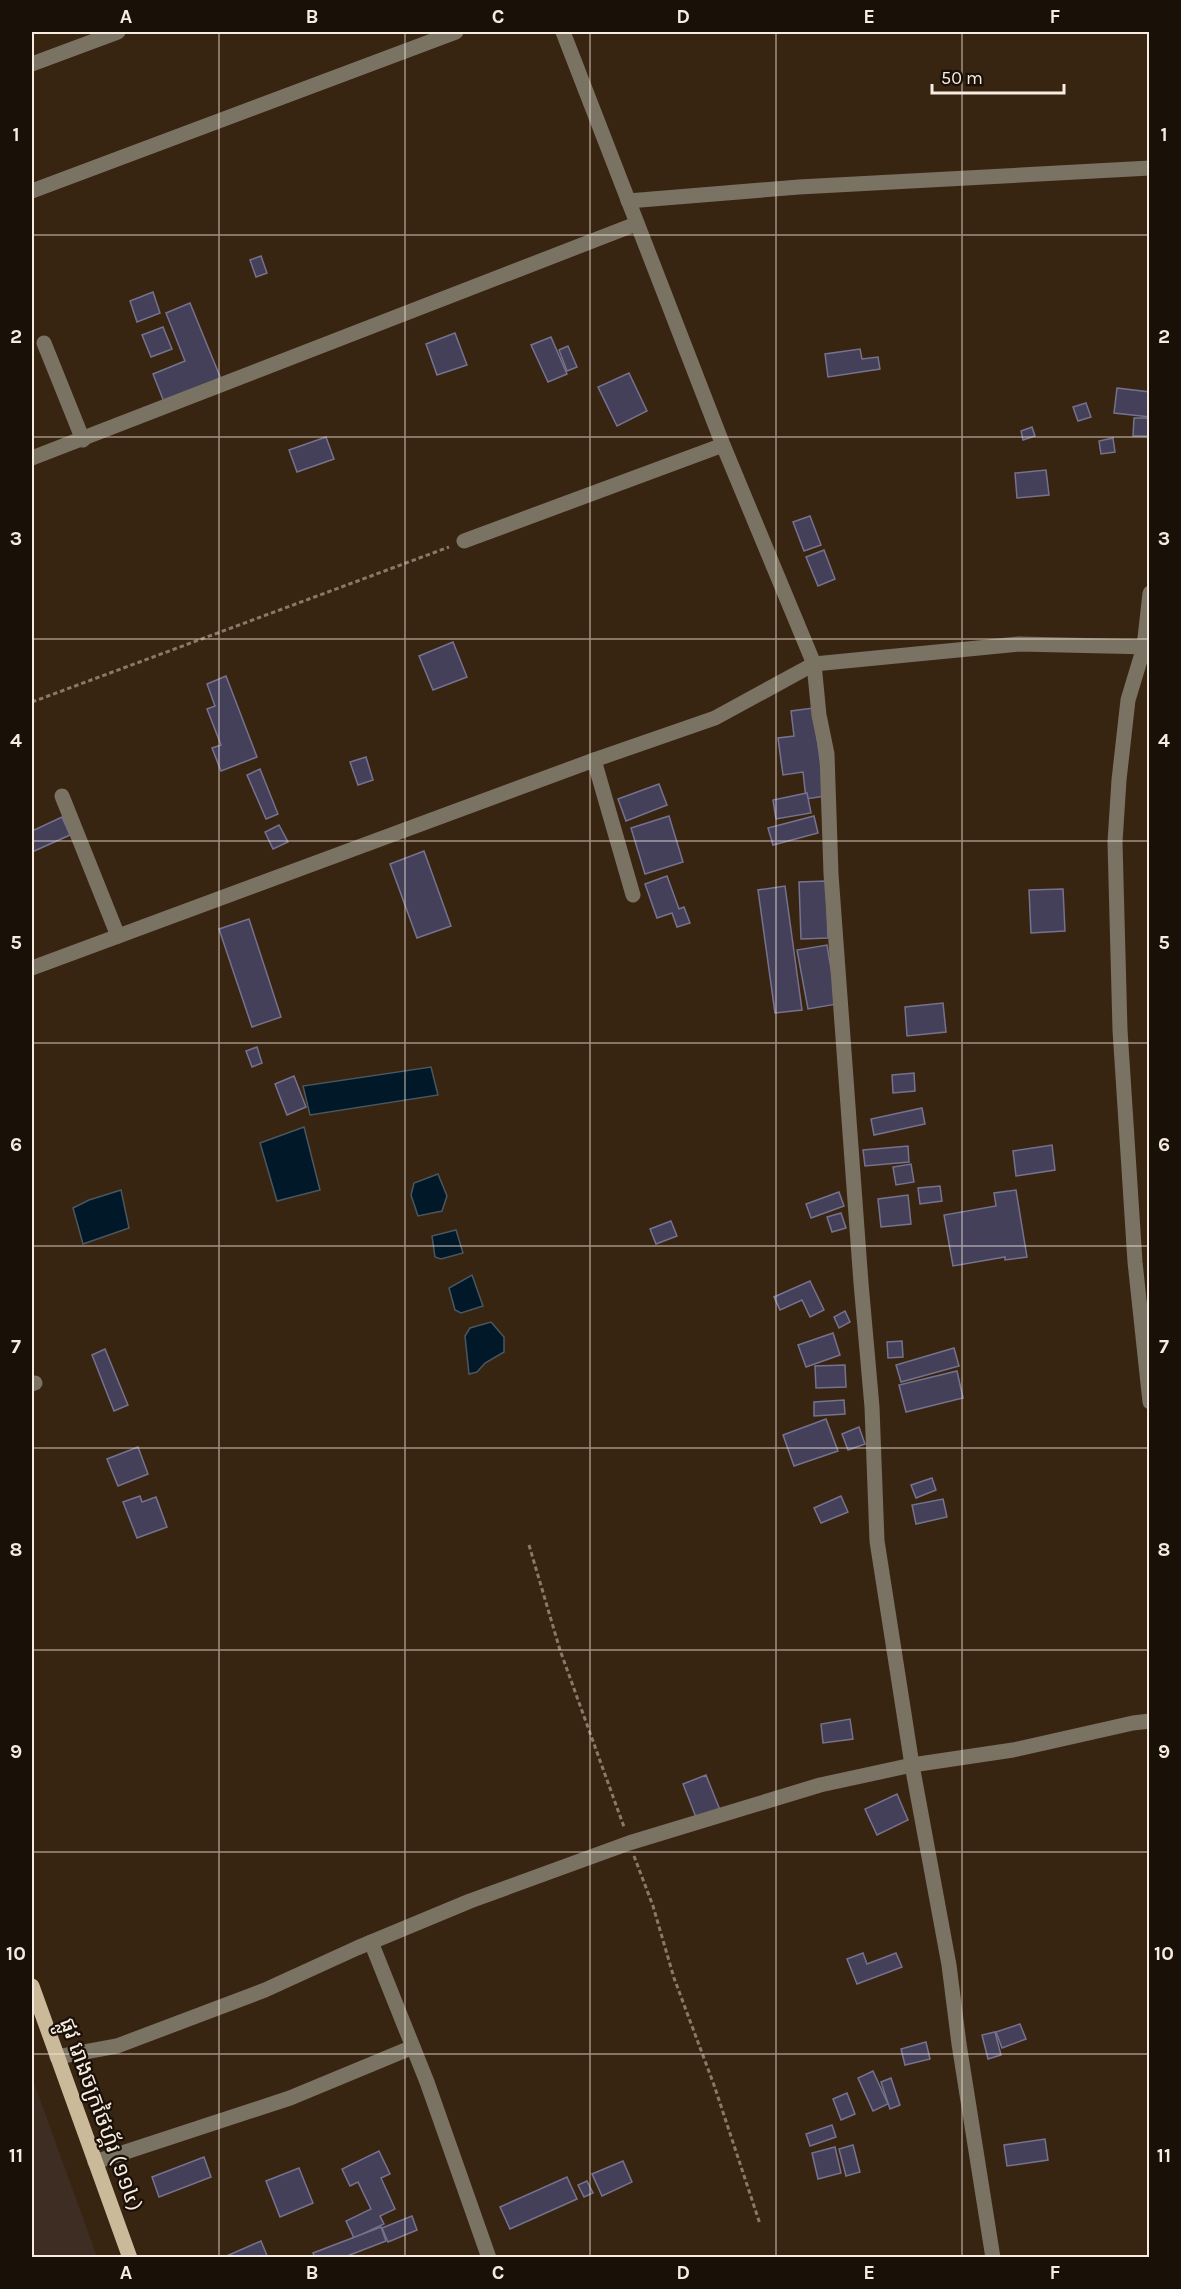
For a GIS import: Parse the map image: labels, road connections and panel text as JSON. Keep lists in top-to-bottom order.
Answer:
{
  "streets": {
    "main road": ["ផ្លូវ រោងចក្រថៃហ្គ័រ (១១៤)"]
  },
  "scale_bar": "50 m",
  "grid": {
    "columns": [
      "A",
      "B",
      "C",
      "D",
      "E",
      "F"
    ],
    "rows": [
      "1",
      "2",
      "3",
      "4",
      "5",
      "6",
      "7",
      "8",
      "9",
      "10",
      "11"
    ]
  }
}
